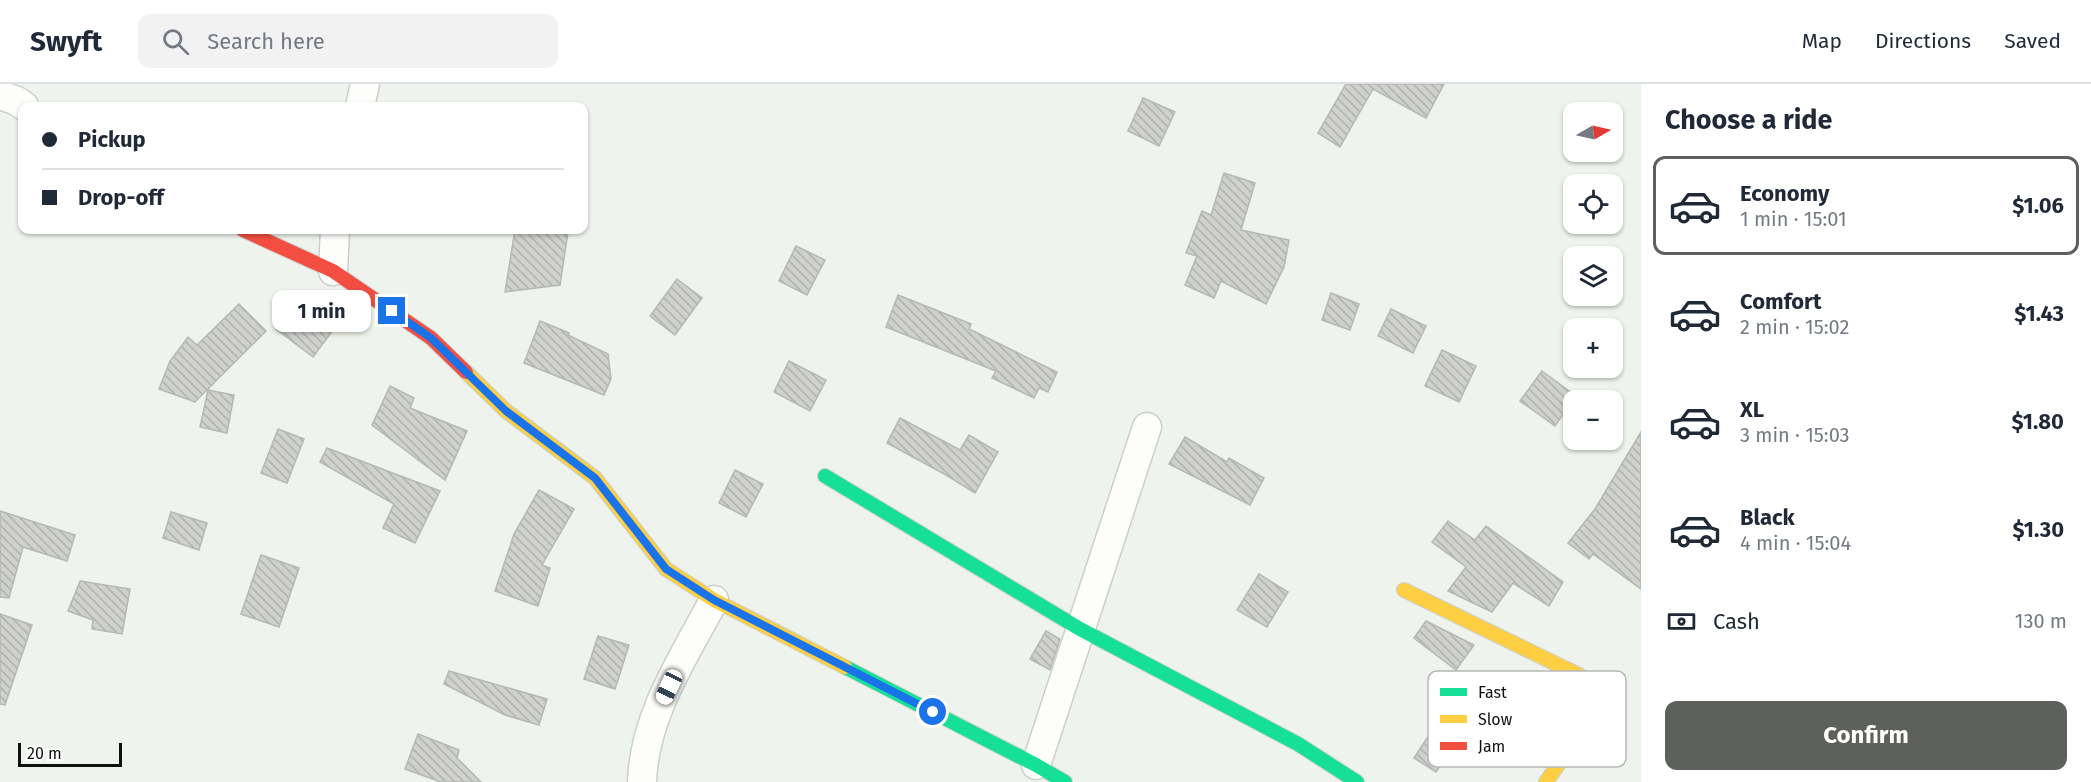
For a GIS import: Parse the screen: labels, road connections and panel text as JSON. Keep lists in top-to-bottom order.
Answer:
{
  "legend": ["Fast", "Slow", "Jam"],
  "scale_bar": "20 m",
  "north": "right",
  "page": {
    "header": "Swyft",
    "search": "Search here",
    "nav": ["Map", "Directions", "Saved"],
    "heading": "Choose a ride",
    "map_buttons": ["+", "−"],
    "banner": ["Pickup", "Drop-off"],
    "list": [
      {
        "name": "Economy",
        "note": "1 min · 15:01",
        "value": "$1.06"
      },
      {
        "name": "Comfort",
        "note": "2 min · 15:02",
        "value": "$1.43"
      },
      {
        "name": "XL",
        "note": "3 min · 15:03",
        "value": "$1.80"
      },
      {
        "name": "Black",
        "note": "4 min · 15:04",
        "value": "$1.30"
      }
    ],
    "bubble": "1 min",
    "pay": ["Cash", "130 m"],
    "buttons": "Confirm",
    "scale": "20 m"
  }
}
